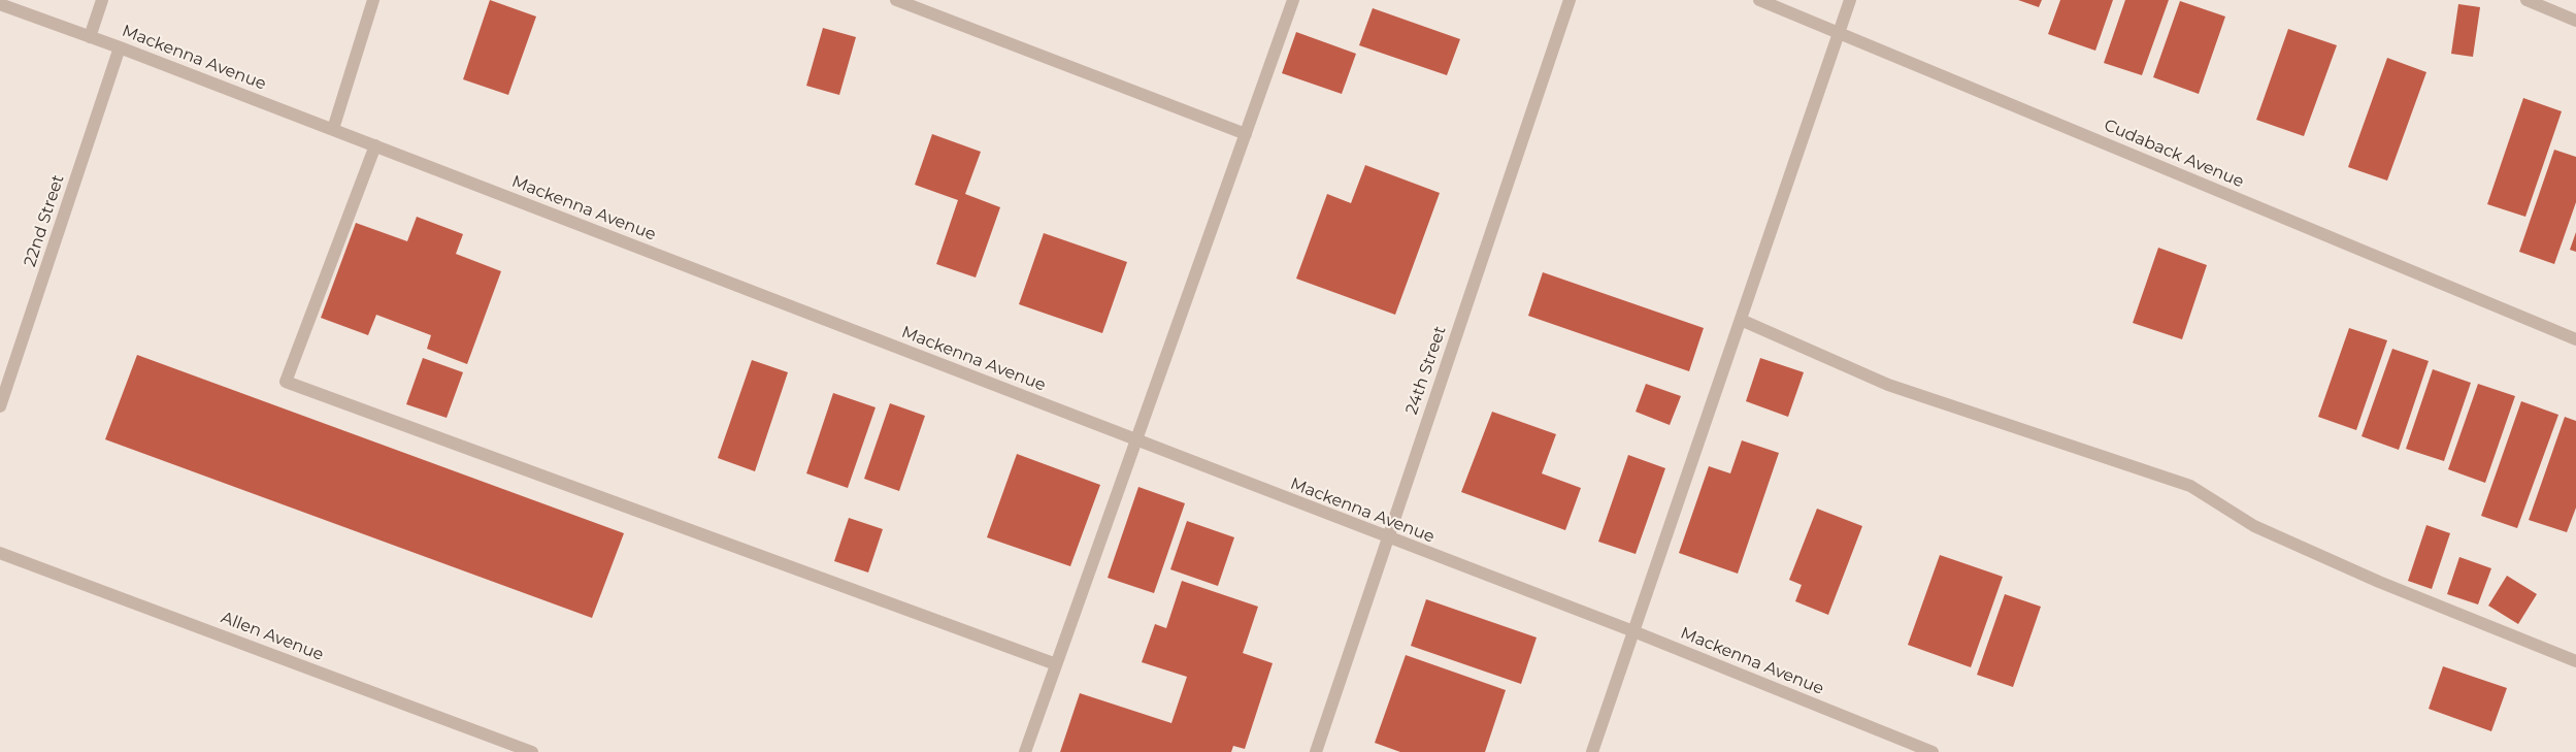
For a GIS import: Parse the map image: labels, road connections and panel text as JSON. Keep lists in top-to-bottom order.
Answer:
{
  "streets": {
    "street": [
      "Mackenna Avenue",
      "Cudaback Avenue",
      "22nd Street",
      "24th Street",
      "Allen Avenue"
    ]
  },
  "crossings": [
    ["Mackenna Avenue", "22nd Street"],
    ["Mackenna Avenue", "24th Street"]
  ]
}
